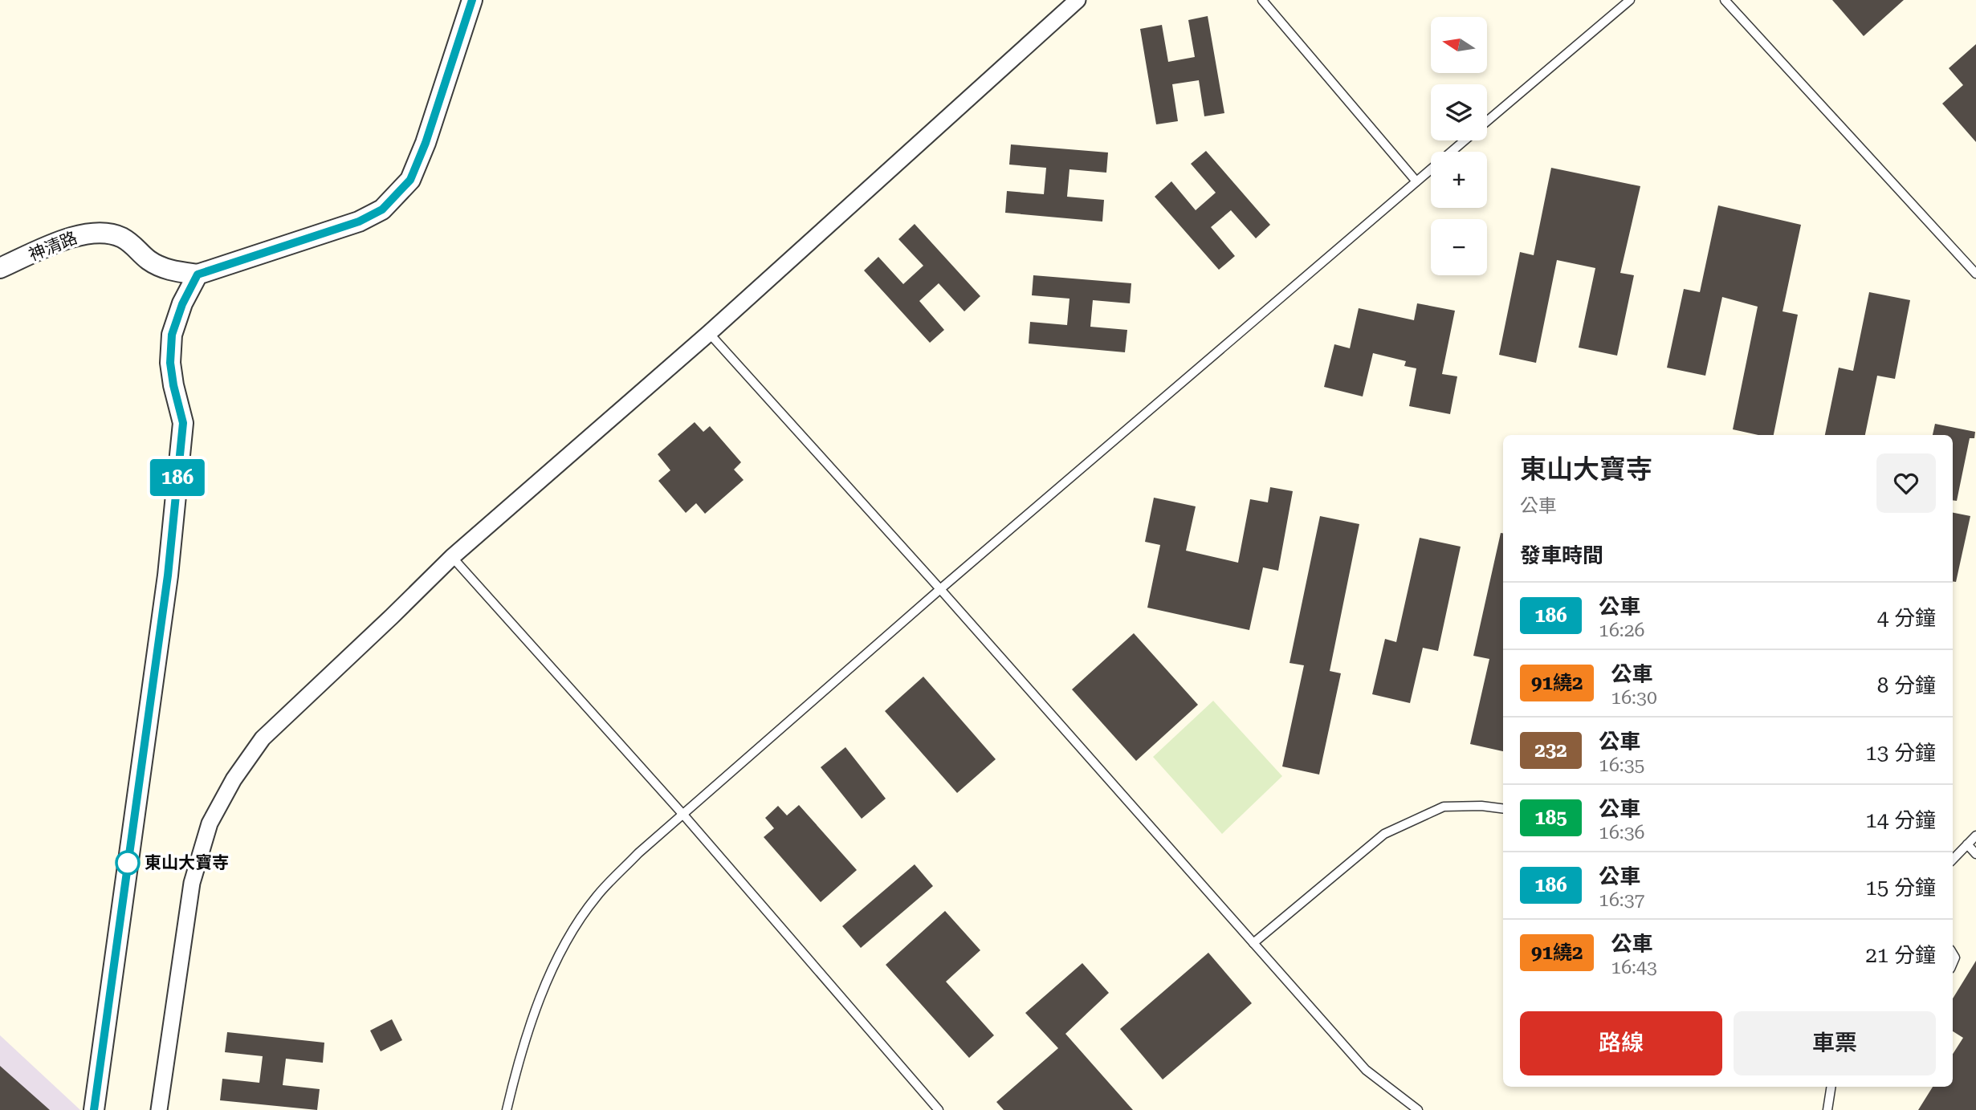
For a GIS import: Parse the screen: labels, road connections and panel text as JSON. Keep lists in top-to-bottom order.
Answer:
{
  "streets": {
    "street": ["神清路"]
  },
  "places": ["東山大寶寺"],
  "lines": ["bus line 186"],
  "north": "left",
  "page": {
    "on_map": "186",
    "map_buttons": ["+", "−"],
    "heading": [
      ["東山大寶寺", "公車"],
      "發車時間"
    ],
    "list": [
      {
        "mark": "186",
        "name": "公車",
        "note": "16:26",
        "value": "4 分鐘"
      },
      {
        "mark": "91繞2",
        "name": "公車",
        "note": "16:30",
        "value": "8 分鐘"
      },
      {
        "mark": "232",
        "name": "公車",
        "note": "16:35",
        "value": "13 分鐘"
      },
      {
        "mark": "185",
        "name": "公車",
        "note": "16:36",
        "value": "14 分鐘"
      },
      {
        "mark": "186",
        "name": "公車",
        "note": "16:37",
        "value": "15 分鐘"
      },
      {
        "mark": "91繞2",
        "name": "公車",
        "note": "16:43",
        "value": "21 分鐘"
      }
    ],
    "buttons": ["路線", "車票"]
  }
}
